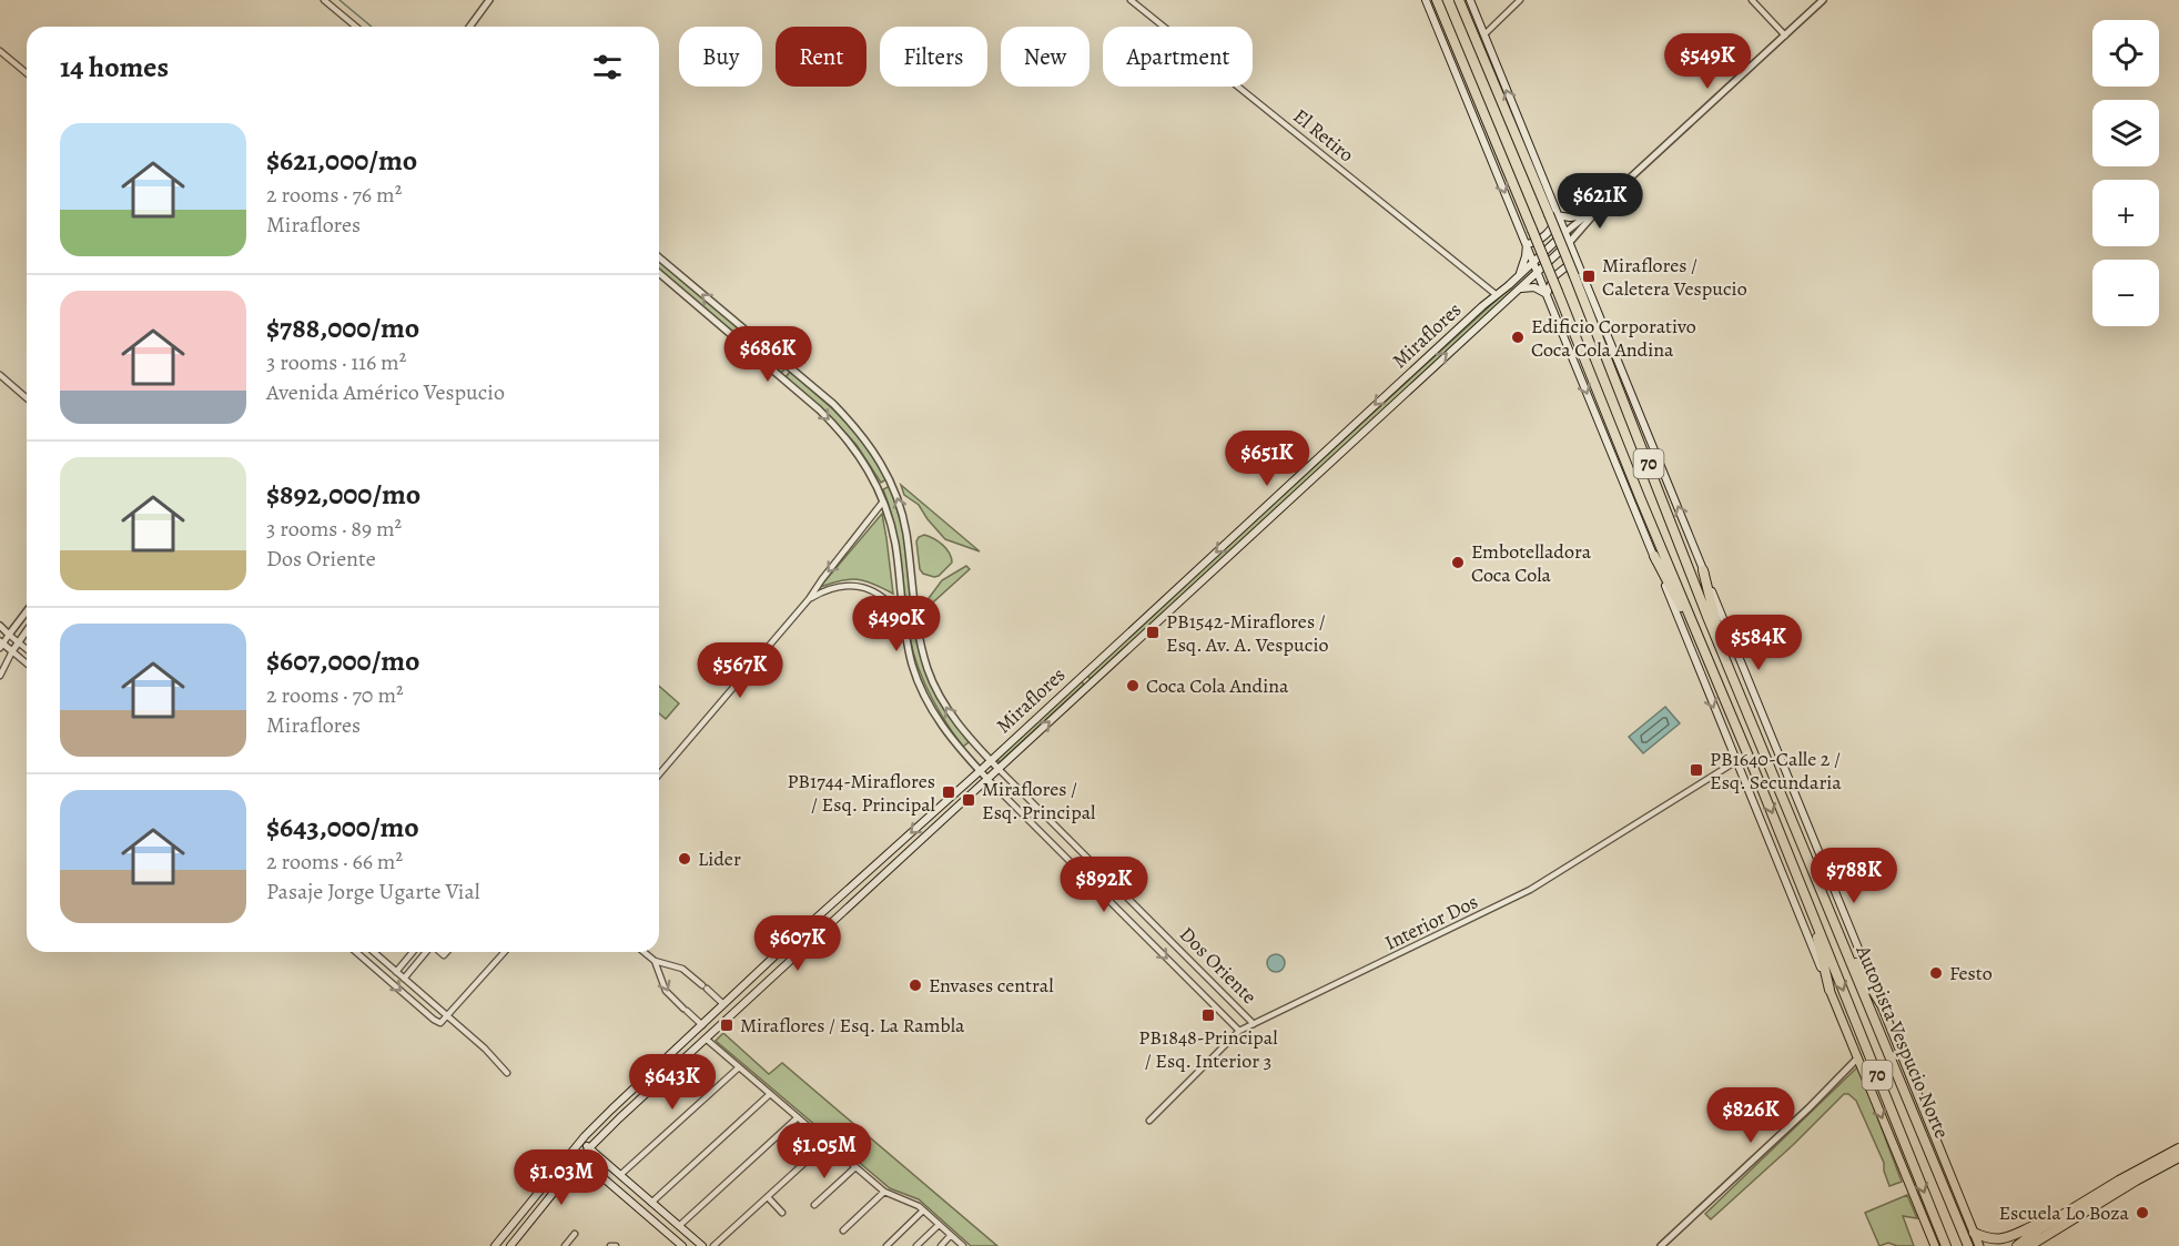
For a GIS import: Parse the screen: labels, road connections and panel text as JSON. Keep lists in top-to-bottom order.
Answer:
{
  "streets": {
    "highway": ["70", "Autopista Vespucio Norte"],
    "main road": ["Miraflores"],
    "street": ["El Retiro", "Interior Dos", "Dos Oriente"]
  },
  "crossings": [
    ["El Retiro", "Miraflores"],
    ["Miraflores", "Dos Oriente"],
    ["Interior Dos", "Dos Oriente"]
  ],
  "places": {
    "transit": [
      "Miraflores / Caletera Vespucio",
      "PB1542-Miraflores / Esq. Av. A. Vespucio",
      "PB1640-Calle 2 / Esq. Secundaria",
      "PB1744-Miraflores / Esq. Principal",
      "Miraflores / Esq. Principal",
      "PB1848-Principal / Esq. Interior 3",
      "Miraflores / Esq. La Rambla"
    ],
    "other": [
      "Edificio Corporativo Coca Cola Andina",
      "Embotelladora Coca Cola",
      "Coca Cola Andina",
      "Lider",
      "Festo",
      "Envases central",
      "Escuela Lo Boza"
    ]
  },
  "page": {
    "map_buttons": ["+", "−"],
    "chip": [
      "Buy",
      "Rent",
      "Filters",
      "New",
      "Apartment"
    ],
    "heading": "14 homes",
    "price": [
      "$549K",
      "$621K",
      "$686K",
      "$651K",
      "$490K",
      "$584K",
      "$567K",
      "$788K",
      "$892K",
      "$607K",
      "$643K",
      "$826K",
      "$1.05M",
      "$1.03M"
    ],
    "list": [
      {
        "name": "$621,000/mo",
        "note": "2 rooms · 76 m² · Miraflores"
      },
      {
        "name": "$788,000/mo",
        "note": "3 rooms · 116 m² · Avenida Américo Vespucio"
      },
      {
        "name": "$892,000/mo",
        "note": "3 rooms · 89 m² · Dos Oriente"
      },
      {
        "name": "$607,000/mo",
        "note": "2 rooms · 70 m² · Miraflores"
      },
      {
        "name": "$643,000/mo",
        "note": "2 rooms · 66 m² · Pasaje Jorge Ugarte Vial"
      }
    ]
  }
}
